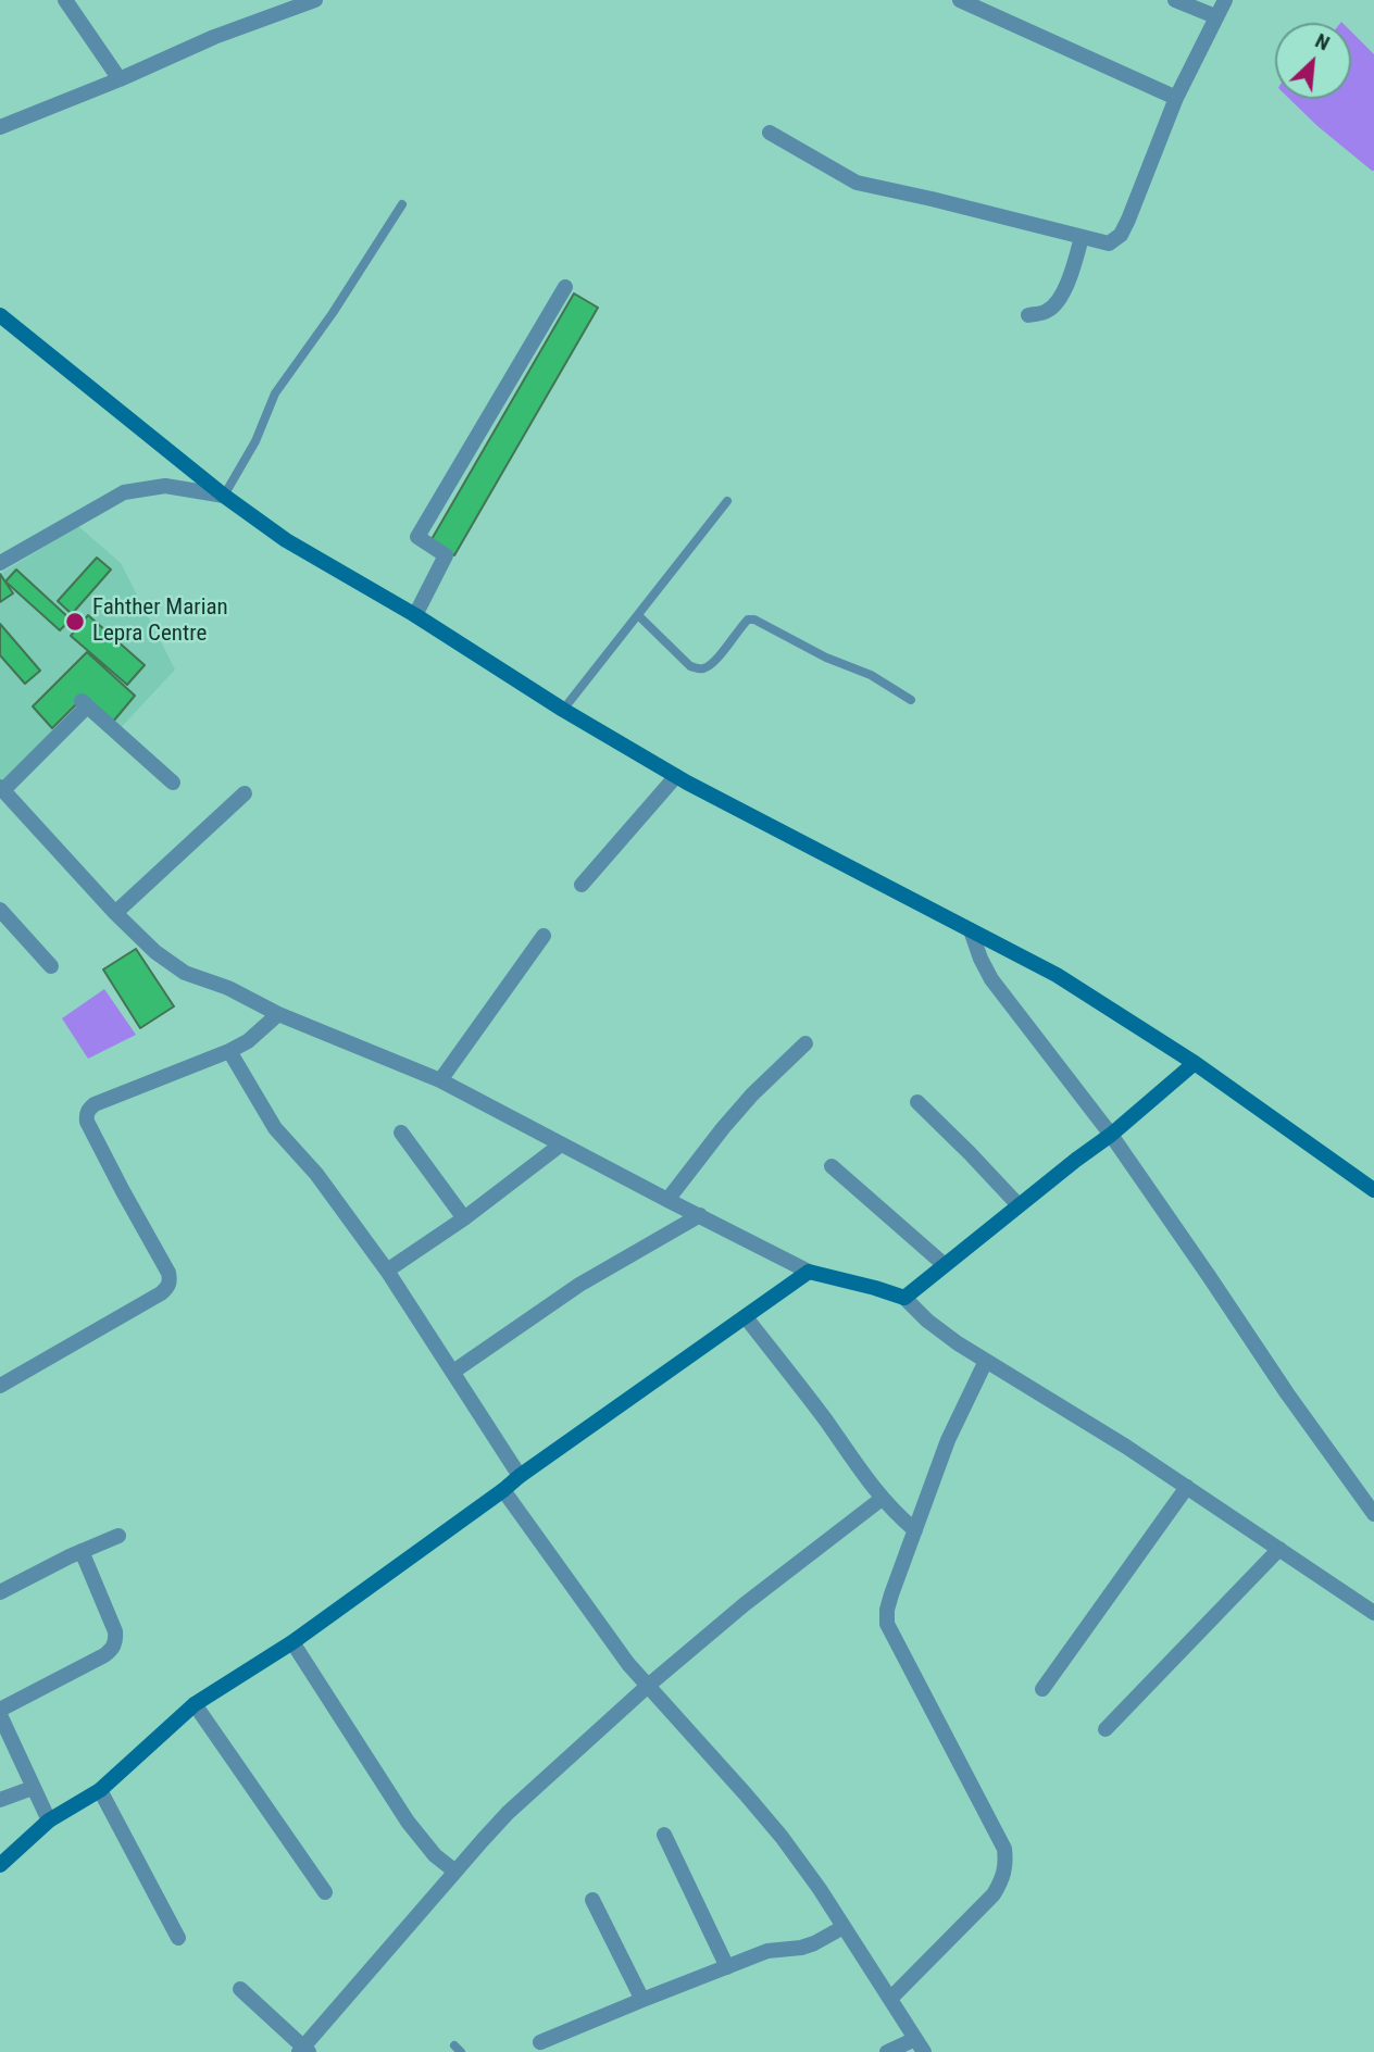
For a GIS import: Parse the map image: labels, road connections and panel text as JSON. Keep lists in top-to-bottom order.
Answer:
{
  "places": ["Fahther Marian Lepra Centre"],
  "north": "top right"
}
